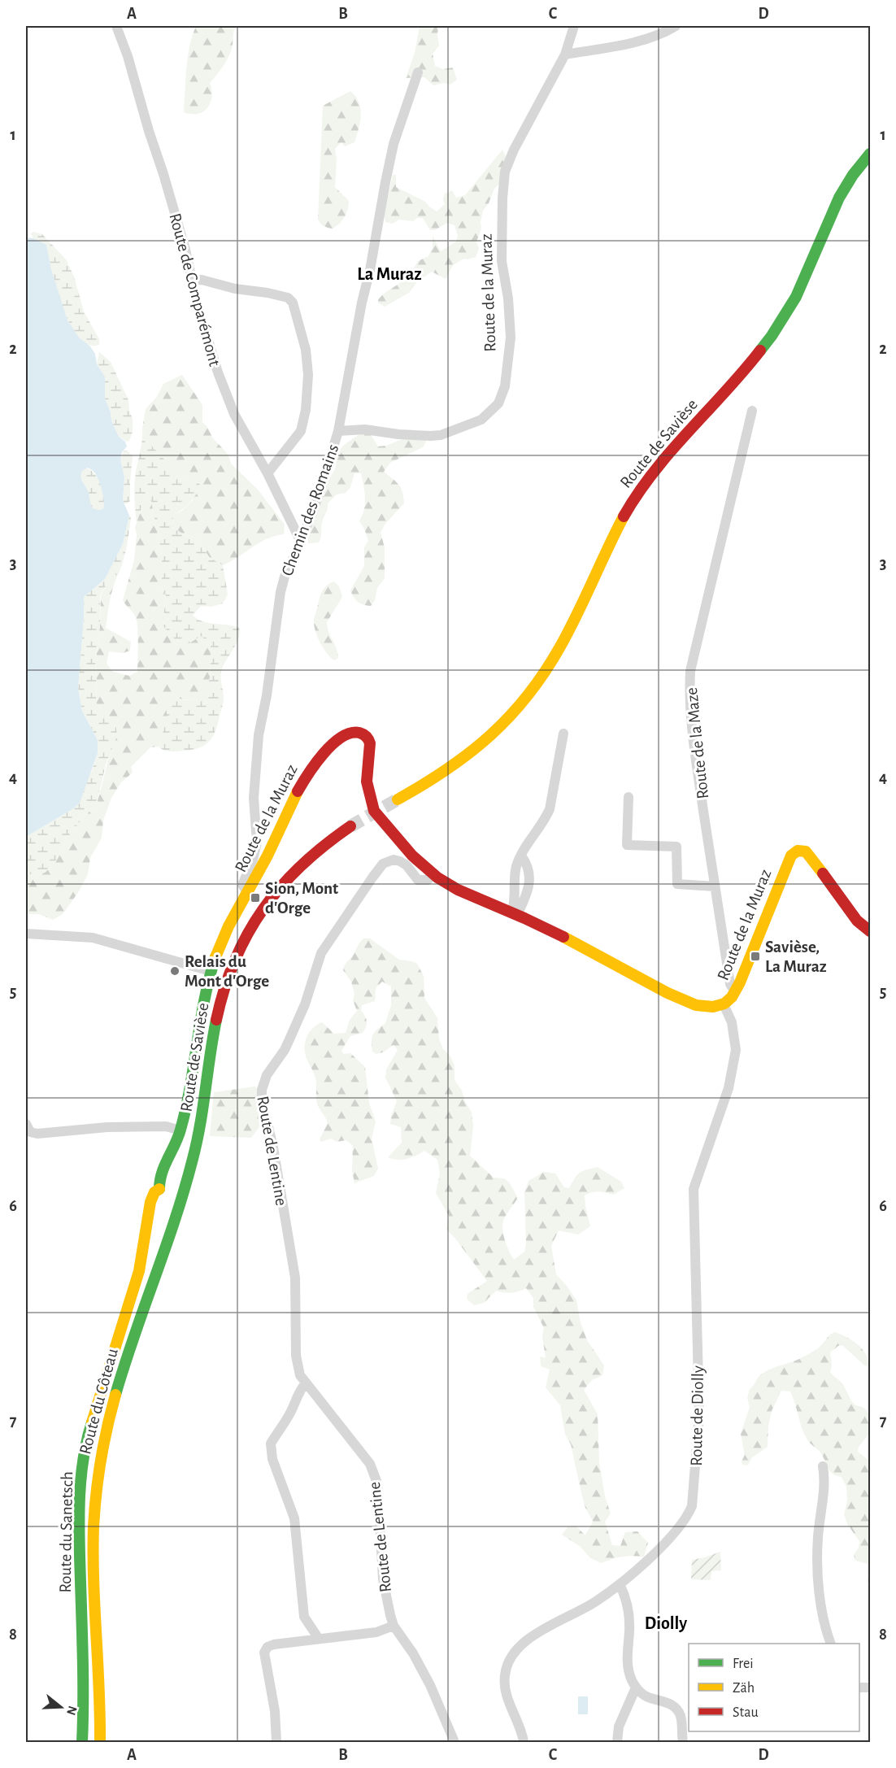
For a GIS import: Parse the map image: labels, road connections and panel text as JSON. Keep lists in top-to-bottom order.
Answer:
{
  "streets": {
    "street": [
      "Route de Comparémont",
      "Route de la Muraz",
      "Route de Savièse",
      "Chemin des Romains",
      "Route de la Maze",
      "Route de Lentine",
      "Route du Côteau",
      "Route de Diolly",
      "Route du Sanetsch"
    ]
  },
  "crossings": [
    ["Route de Comparémont", "Chemin des Romains"],
    ["Route de la Muraz", "Route de Savièse"],
    ["Route de la Muraz", "Chemin des Romains"],
    ["Route de la Muraz", "Route de la Maze"],
    ["Route de la Muraz", "Route de Lentine"],
    ["Route de la Muraz", "Route du Côteau"],
    ["Route de la Muraz", "Route de Diolly"],
    ["Route de la Muraz", "Route du Sanetsch"],
    ["Route de Savièse", "Route du Côteau"],
    ["Route de Savièse", "Route du Sanetsch"],
    ["Route du Côteau", "Route du Sanetsch"]
  ],
  "districts": ["La Muraz", "Diolly"],
  "places": {
    "transit": ["Sion, Mont d'Orge", "Savièse, La Muraz"],
    "other": ["Relais du Mont d'Orge"]
  },
  "legend": ["Frei", "Zäh", "Stau"],
  "north": "right",
  "grid": {
    "columns": [
      "A",
      "B",
      "C",
      "D"
    ],
    "rows": [
      "1",
      "2",
      "3",
      "4",
      "5",
      "6",
      "7",
      "8"
    ]
  }
}
